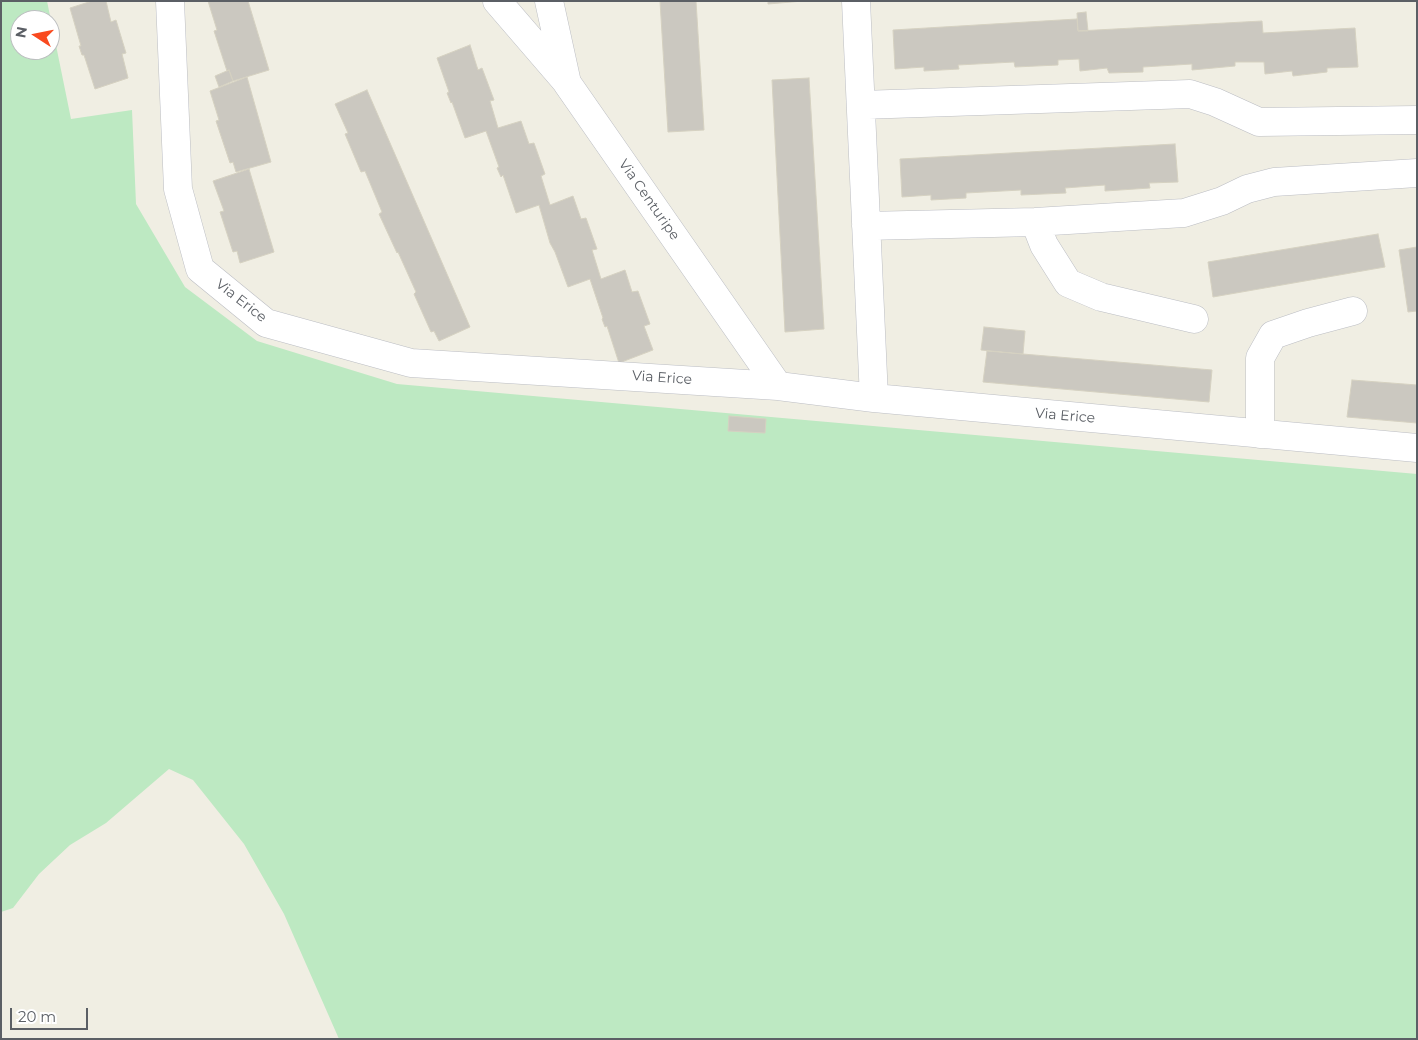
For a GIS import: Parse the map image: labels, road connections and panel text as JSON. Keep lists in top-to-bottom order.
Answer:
{
  "streets": {
    "street": ["Via Centuripe", "Via Erice"]
  },
  "crossings": [
    ["Via Centuripe", "Via Erice"]
  ],
  "scale_bar": "20 m",
  "north": "left"
}
